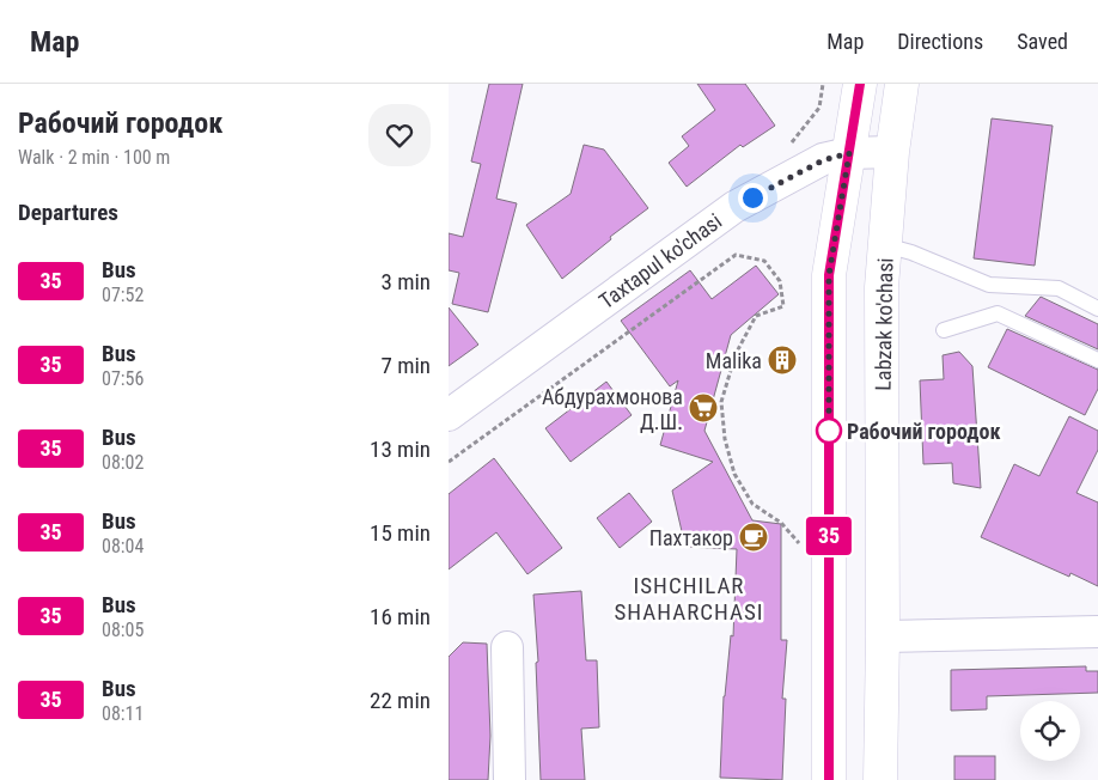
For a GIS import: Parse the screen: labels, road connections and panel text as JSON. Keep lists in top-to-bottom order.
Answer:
{
  "streets": {
    "main road": ["Labzak ko'chasi"],
    "street": ["Taxtapul ko'chasi"]
  },
  "crossings": [
    ["Taxtapul ko'chasi", "Labzak ko'chasi"]
  ],
  "districts": ["ISHCHILAR SHAHARCHASI"],
  "places": {
    "building": ["Malika"],
    "supermarket": ["Абдурахмонова Д.Ш."],
    "other": ["Рабочий городок"],
    "cafe": ["Пахтакор"]
  },
  "lines": ["bus line 35"],
  "page": {
    "header": "Map",
    "nav": ["Map", "Directions", "Saved"],
    "heading": [
      ["Рабочий городок", "Walk · 2 min · 100 m"],
      "Departures"
    ],
    "on_map": "35",
    "list": [
      {
        "mark": "35",
        "name": "Bus",
        "note": "07:52",
        "value": "3 min"
      },
      {
        "mark": "35",
        "name": "Bus",
        "note": "07:56",
        "value": "7 min"
      },
      {
        "mark": "35",
        "name": "Bus",
        "note": "08:02",
        "value": "13 min"
      },
      {
        "mark": "35",
        "name": "Bus",
        "note": "08:04",
        "value": "15 min"
      },
      {
        "mark": "35",
        "name": "Bus",
        "note": "08:05",
        "value": "16 min"
      },
      {
        "mark": "35",
        "name": "Bus",
        "note": "08:11",
        "value": "22 min"
      }
    ]
  }
}
